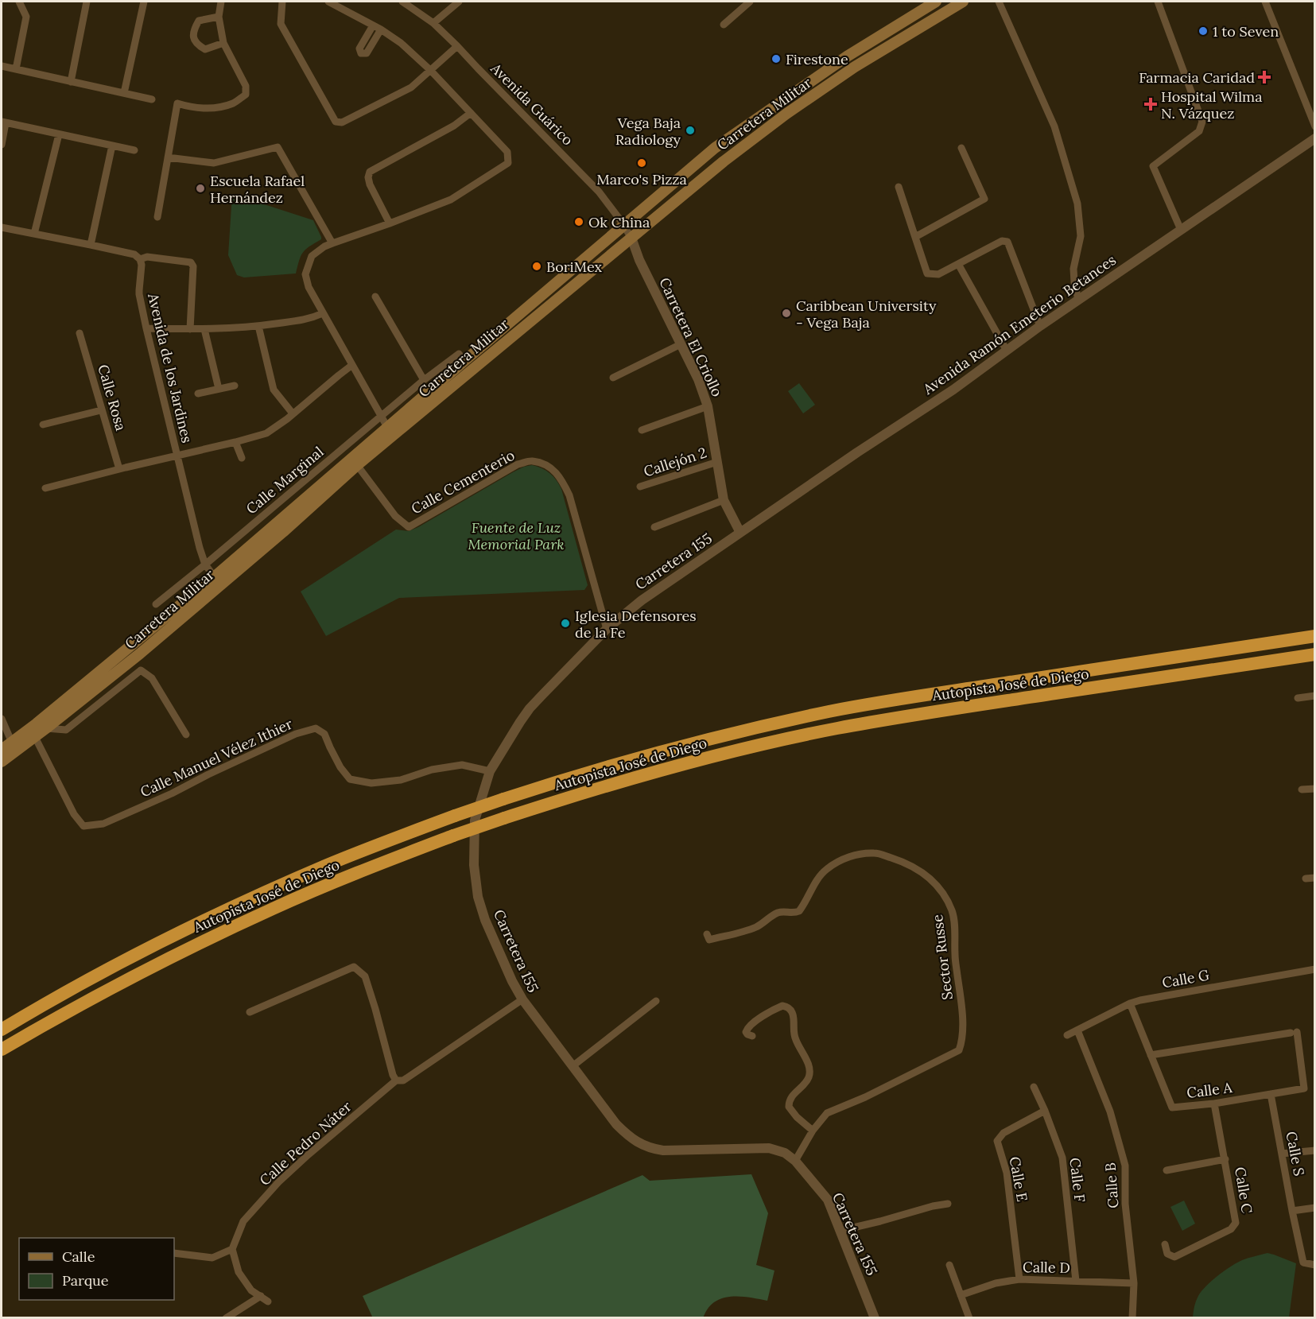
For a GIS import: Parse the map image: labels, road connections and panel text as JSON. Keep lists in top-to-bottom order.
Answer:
{
  "streets": {
    "highway": ["Autopista José de Diego"],
    "main road": ["Carretera Militar"],
    "street": [
      "Avenida Guárico",
      "Avenida Ramón Emeterio Betances",
      "Carretera El Criollo",
      "Avenida de los Jardines",
      "Calle Rosa",
      "Callejón 2",
      "Calle Marginal",
      "Calle Cementerio",
      "Carretera 155",
      "Calle Manuel Vélez Ithier",
      "Sector Russe",
      "Calle G",
      "Calle A",
      "Calle Pedro Náter",
      "Calle S",
      "Calle E",
      "Calle F",
      "Calle B",
      "Calle C",
      "Calle D"
    ]
  },
  "crossings": [
    ["Avenida Guárico", "Carretera Militar"],
    ["Avenida Guárico", "Carretera El Criollo"],
    ["Carretera Militar", "Carretera El Criollo"],
    ["Carretera Militar", "Avenida de los Jardines"],
    ["Carretera Militar", "Calle Marginal"],
    ["Carretera Militar", "Calle Cementerio"],
    ["Carretera Militar", "Calle Manuel Vélez Ithier"],
    ["Avenida Ramón Emeterio Betances", "Carretera El Criollo"],
    ["Avenida Ramón Emeterio Betances", "Carretera 155"],
    ["Carretera El Criollo", "Callejón 2"],
    ["Carretera El Criollo", "Carretera 155"],
    ["Avenida de los Jardines", "Calle Marginal"],
    ["Calle Cementerio", "Carretera 155"],
    ["Carretera 155", "Calle Manuel Vélez Ithier"],
    ["Carretera 155", "Sector Russe"],
    ["Carretera 155", "Calle Pedro Náter"],
    ["Calle G", "Calle A"],
    ["Calle G", "Calle B"],
    ["Calle A", "Calle S"],
    ["Calle A", "Calle C"],
    ["Calle E", "Calle F"],
    ["Calle E", "Calle D"],
    ["Calle F", "Calle D"],
    ["Calle B", "Calle D"]
  ],
  "parks": ["Fuente de Luz Memorial Park"],
  "places": {
    "other": [
      "1 to Seven",
      "Firestone",
      "Vega Baja Radiology",
      "Marco's Pizza",
      "Escuela Rafael Hernández",
      "Ok China",
      "BoriMex",
      "Caribbean University - Vega Baja",
      "Iglesia Defensores de la Fe"
    ],
    "health": ["Farmacia Caridad", "Hospital Wilma N. Vázquez"]
  },
  "legend": ["Calle", "Parque"]
}
